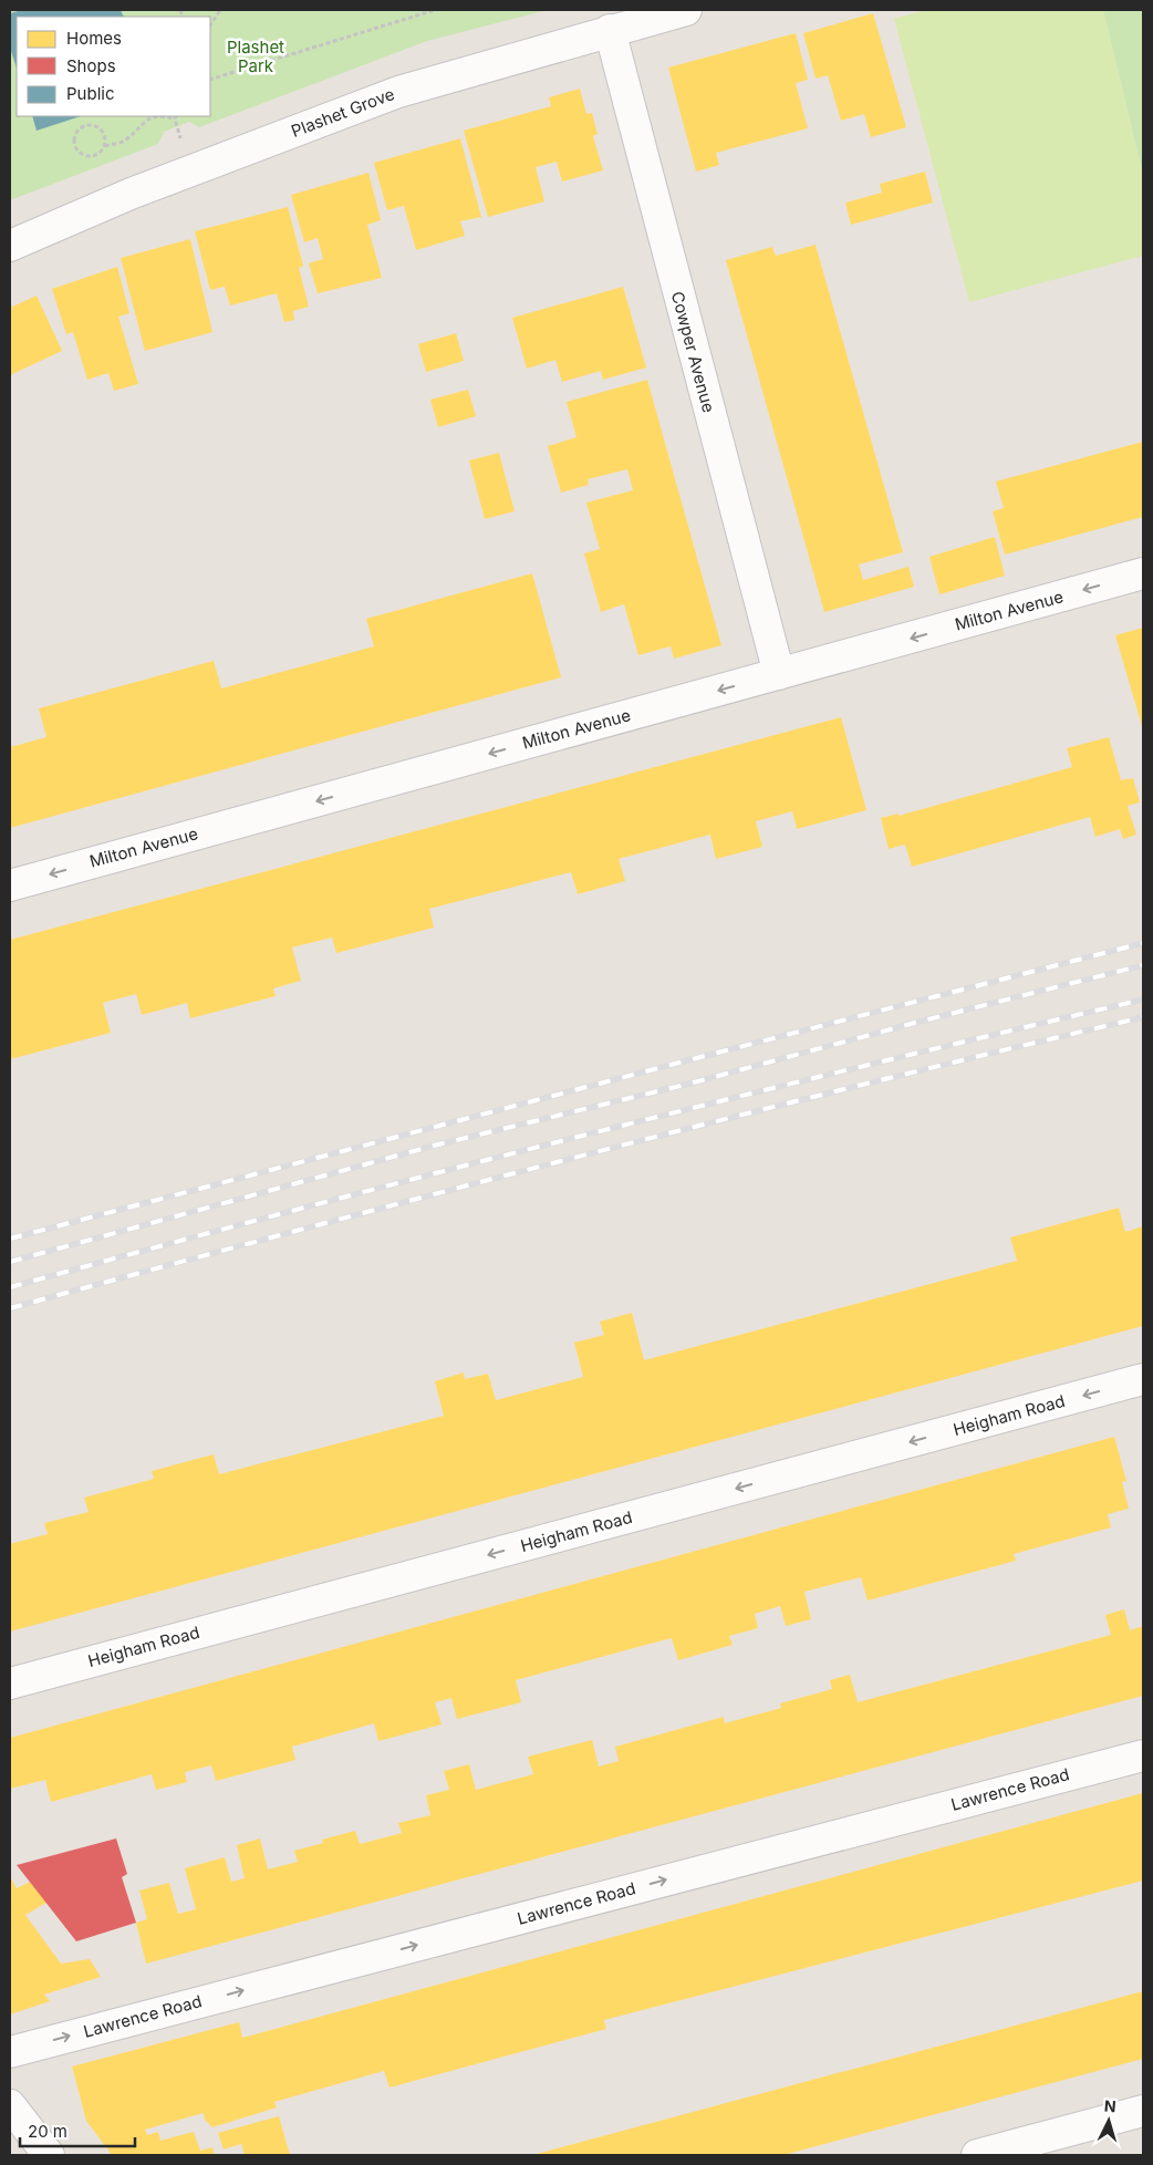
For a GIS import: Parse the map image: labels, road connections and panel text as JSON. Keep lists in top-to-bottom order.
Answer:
{
  "streets": {
    "street": [
      "Plashet Grove",
      "Cowper Avenue",
      "Milton Avenue",
      "Heigham Road",
      "Lawrence Road"
    ]
  },
  "crossings": [
    ["Plashet Grove", "Cowper Avenue"],
    ["Cowper Avenue", "Milton Avenue"]
  ],
  "one_way": ["Milton Avenue", "Heigham Road", "Lawrence Road"],
  "parks": ["Plashet Park"],
  "legend": ["Homes", "Shops", "Public"],
  "scale_bar": "20 m",
  "north": "top"
}
